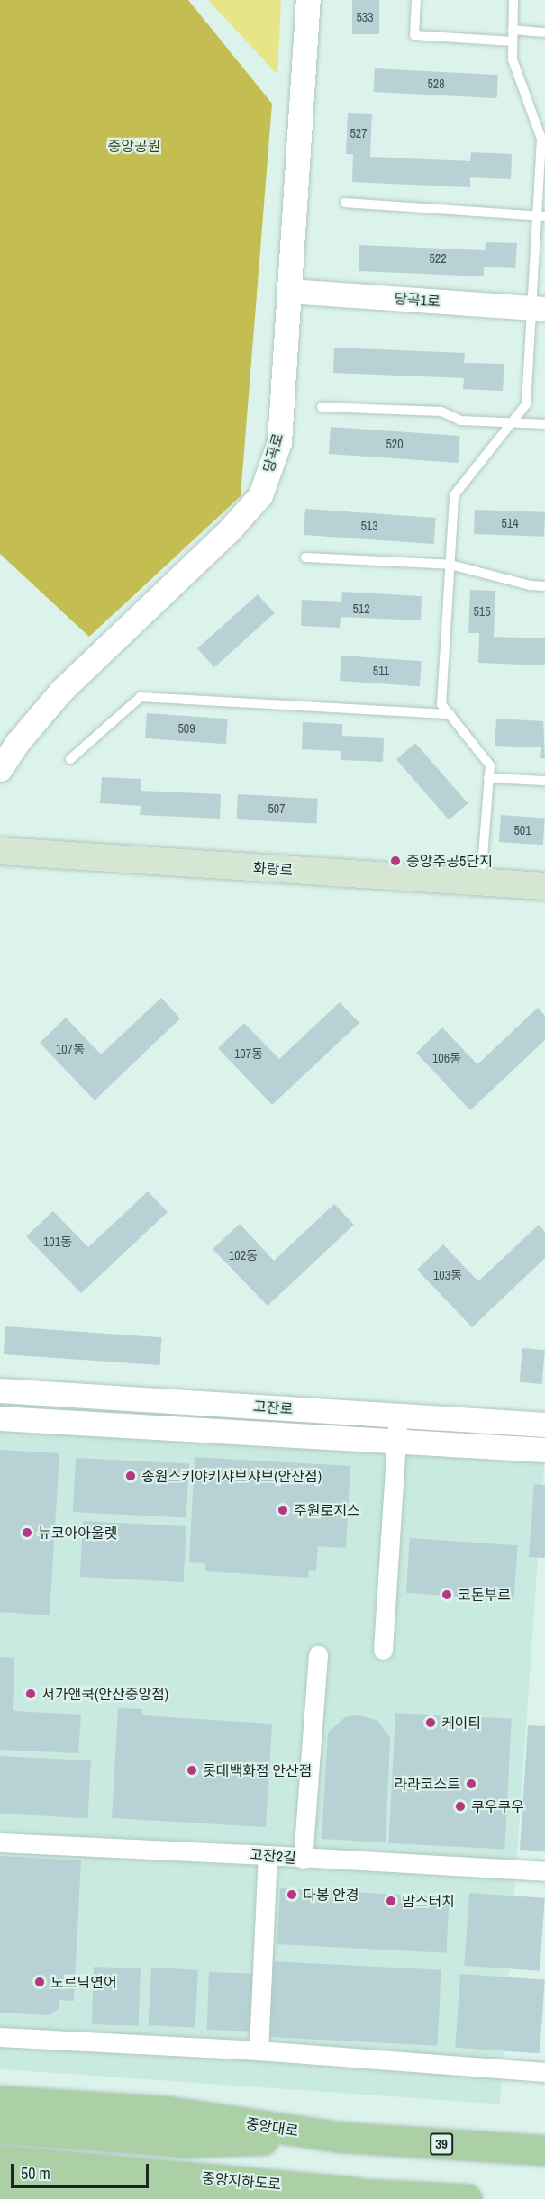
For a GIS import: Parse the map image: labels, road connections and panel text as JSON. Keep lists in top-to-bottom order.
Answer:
{
  "streets": {
    "main road": [
      "화랑로",
      "중앙대로",
      "39",
      "중앙지하도로"
    ],
    "street": [
      "당곡1로",
      "당곡로",
      "고잔로",
      "고잔2길"
    ]
  },
  "crossings": [
    ["당곡1로", "당곡로"],
    ["중앙대로", "39"]
  ],
  "parks": ["중앙공원"],
  "places": [
    "중앙주공5단지",
    "송원스키야키샤브샤브(안산점)",
    "주원로지스",
    "뉴코아아울렛",
    "코돈부르",
    "서가앤쿡(안산중앙점)",
    "케이티",
    "롯데백화점 안산점",
    "라라코스트",
    "쿠우쿠우",
    "다봉 안경",
    "맘스터치",
    "노르딕연어"
  ],
  "house_numbers": [
    "533",
    "528",
    "527",
    "522",
    "520",
    "514",
    "513",
    "512",
    "515",
    "511",
    "509",
    "507",
    "501",
    "107동",
    "107동",
    "106동",
    "101동",
    "102동",
    "103동"
  ],
  "scale_bar": "50 m"
}
